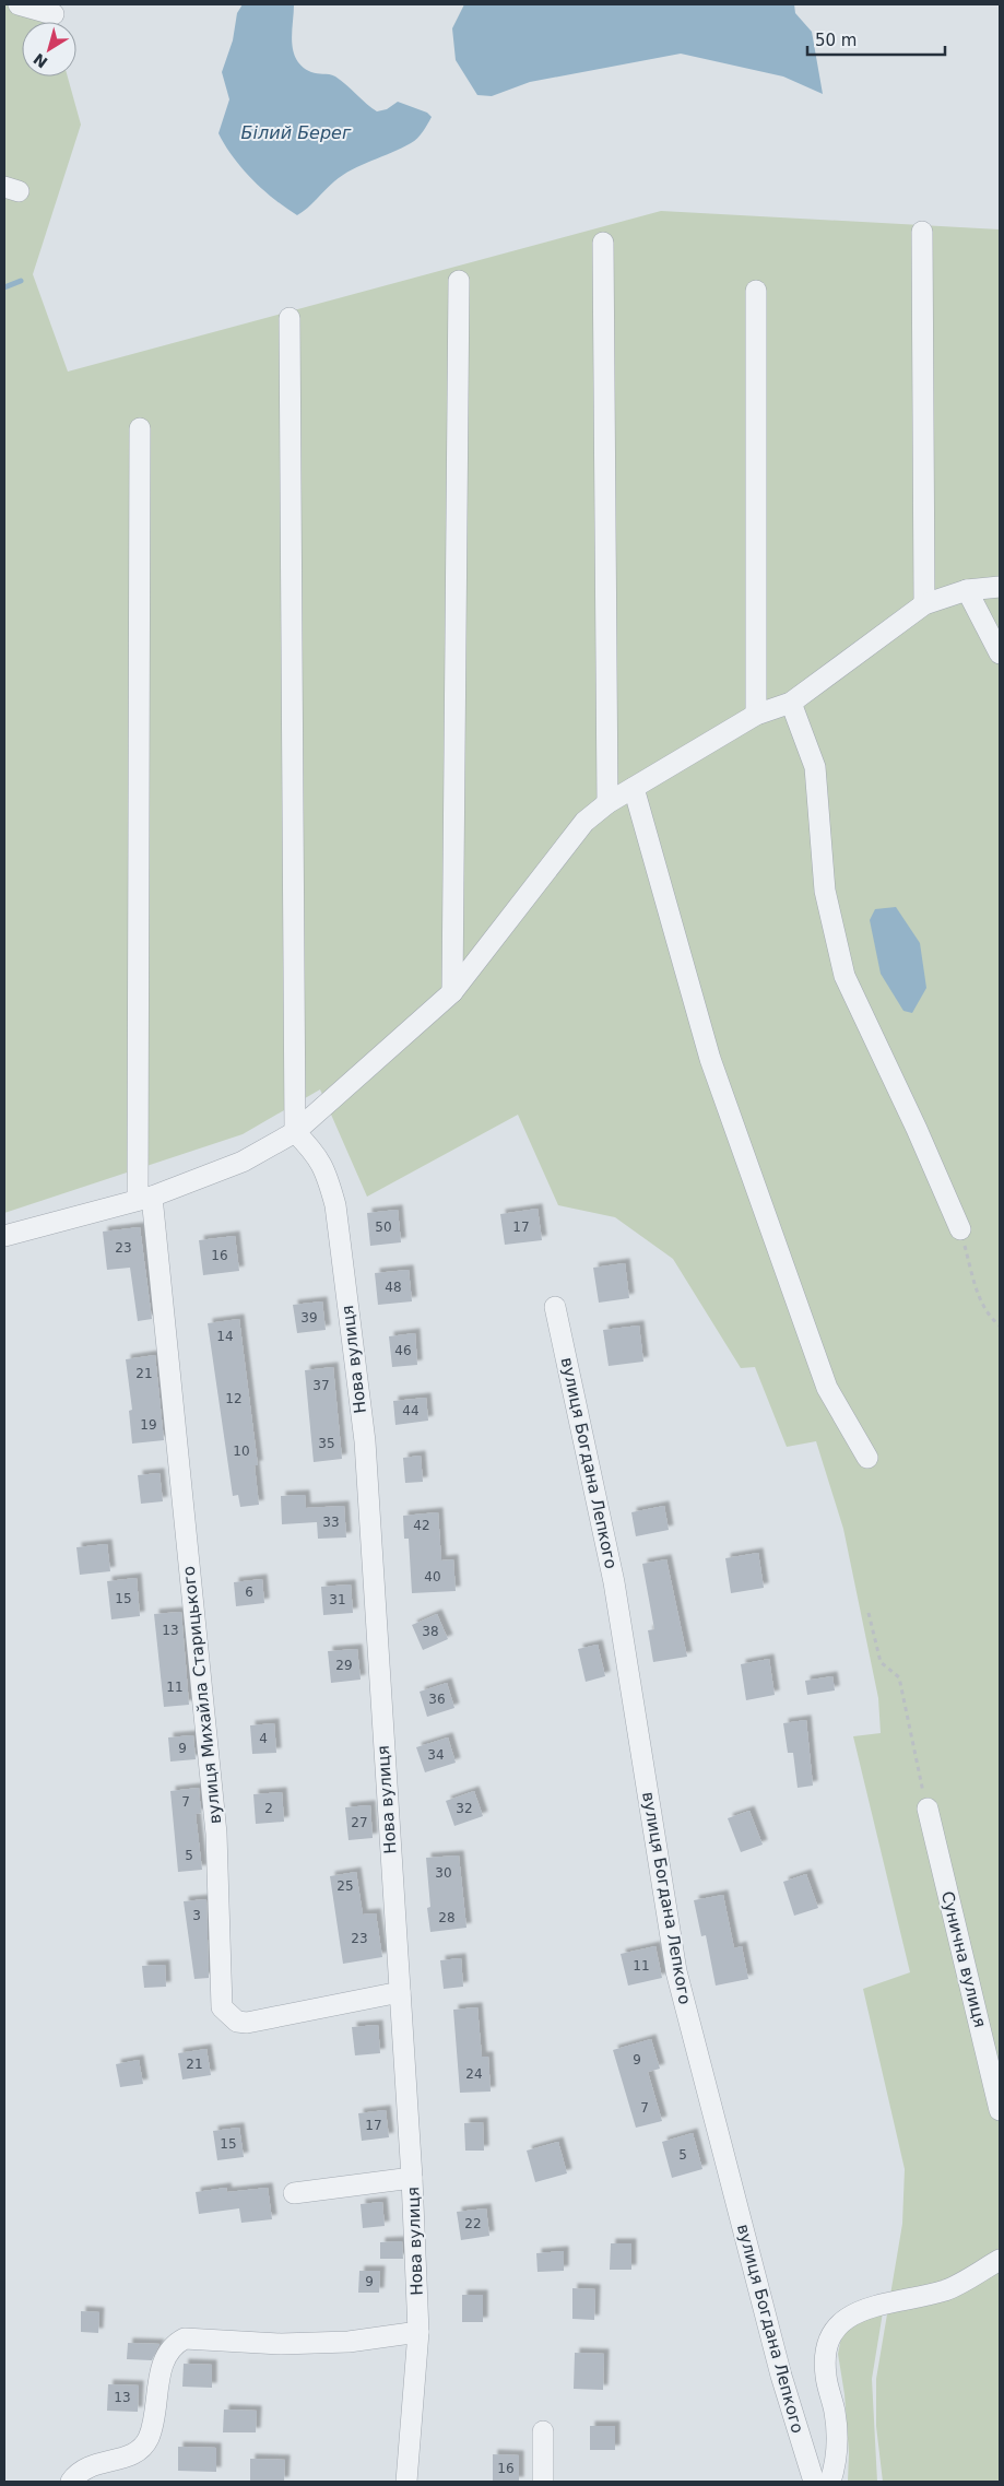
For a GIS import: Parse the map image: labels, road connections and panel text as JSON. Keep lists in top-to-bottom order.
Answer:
{
  "streets": {
    "street": [
      "Нова вулиця",
      "вулиця Богдана Лепкого",
      "вулиця Михайла Старицького",
      "Сунична вулиця"
    ]
  },
  "crossings": [
    ["Нова вулиця", "вулиця Михайла Старицького"]
  ],
  "water": ["Білий Берег"],
  "house_numbers": [
    "50",
    "17",
    "23",
    "16",
    "48",
    "39",
    "14",
    "46",
    "21",
    "37",
    "12",
    "44",
    "19",
    "35",
    "10",
    "33",
    "42",
    "40",
    "6",
    "15",
    "31",
    "13",
    "38",
    "29",
    "11",
    "36",
    "4",
    "9",
    "34",
    "7",
    "2",
    "32",
    "27",
    "5",
    "30",
    "25",
    "3",
    "28",
    "23",
    "11",
    "9",
    "21",
    "24",
    "7",
    "17",
    "15",
    "5",
    "22",
    "9",
    "13",
    "16"
  ],
  "scale_bar": "50 m",
  "north": "bottom left"
}
